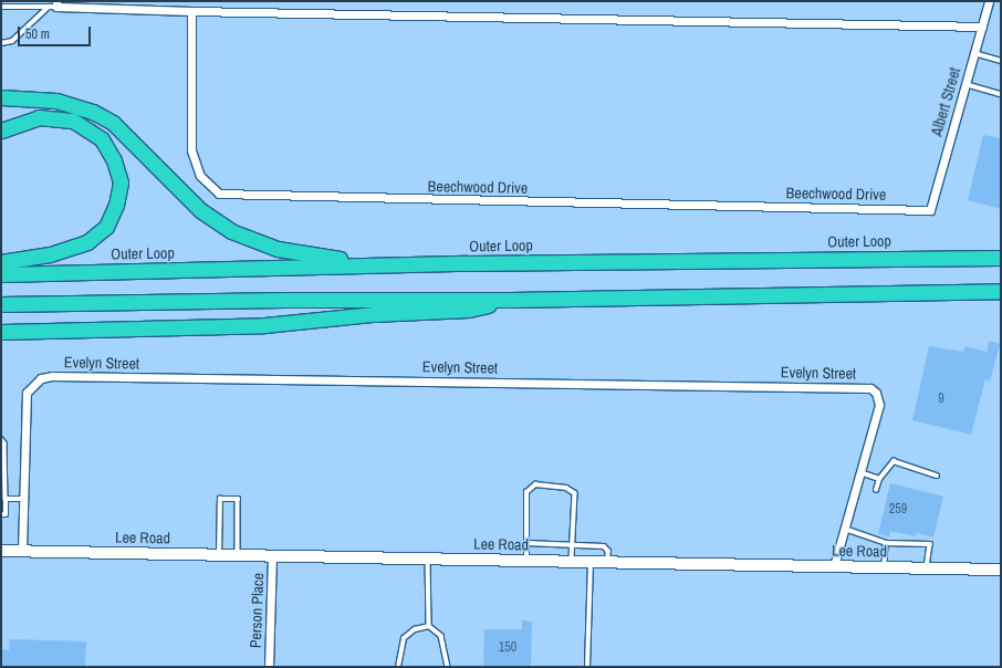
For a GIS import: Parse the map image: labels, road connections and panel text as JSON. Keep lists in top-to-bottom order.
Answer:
{
  "streets": {
    "highway": ["Outer Loop"],
    "street": [
      "Albert Street",
      "Beechwood Drive",
      "Evelyn Street",
      "Lee Road",
      "Person Place"
    ]
  },
  "crossings": [
    ["Albert Street", "Beechwood Drive"],
    ["Evelyn Street", "Lee Road"],
    ["Lee Road", "Person Place"]
  ],
  "house_numbers": ["9", "259", "150"],
  "scale_bar": "50 m"
}
